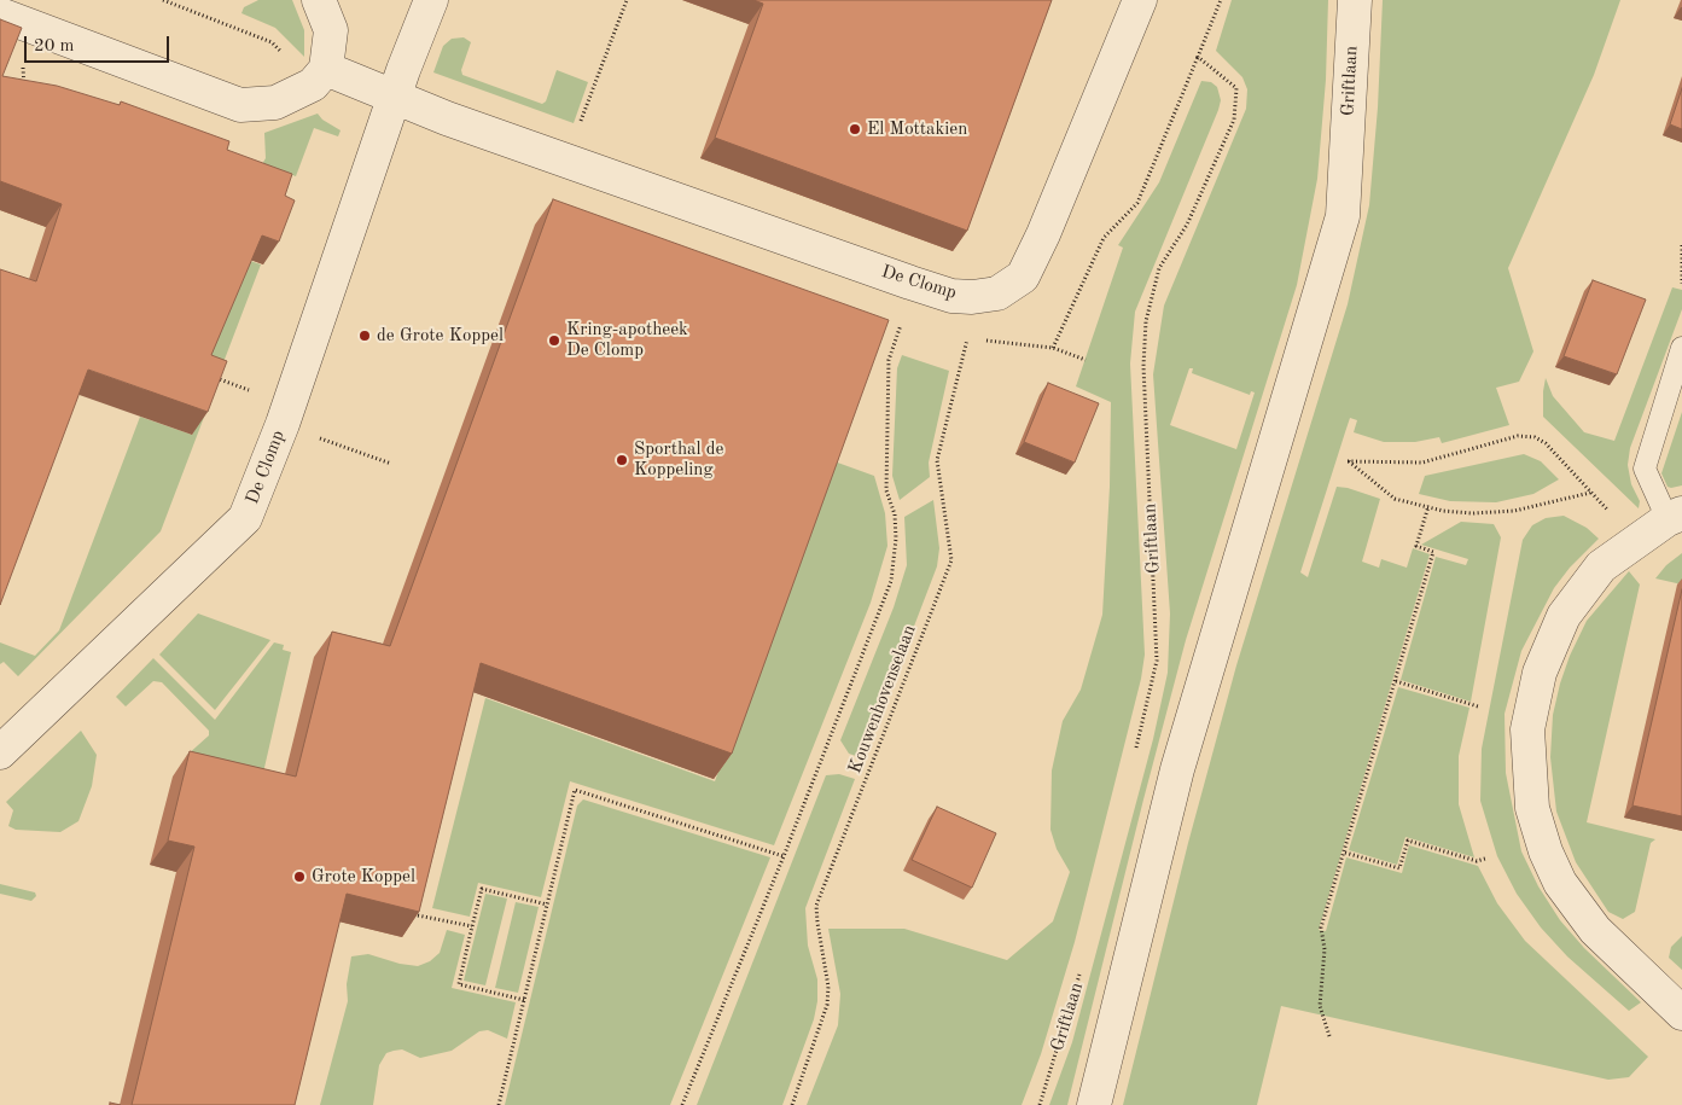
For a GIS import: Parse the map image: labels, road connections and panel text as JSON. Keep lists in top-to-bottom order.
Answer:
{
  "streets": {
    "street": ["Griftlaan", "De Clomp"],
    "path": ["Kouwenhovenselaan"]
  },
  "crossings": [
    ["De Clomp", "Kouwenhovenselaan"]
  ],
  "places": [
    "El Mottakien",
    "de Grote Koppel",
    "Kring-apotheek De Clomp",
    "Sporthal de Koppeling",
    "Grote Koppel"
  ],
  "scale_bar": "20 m"
}
